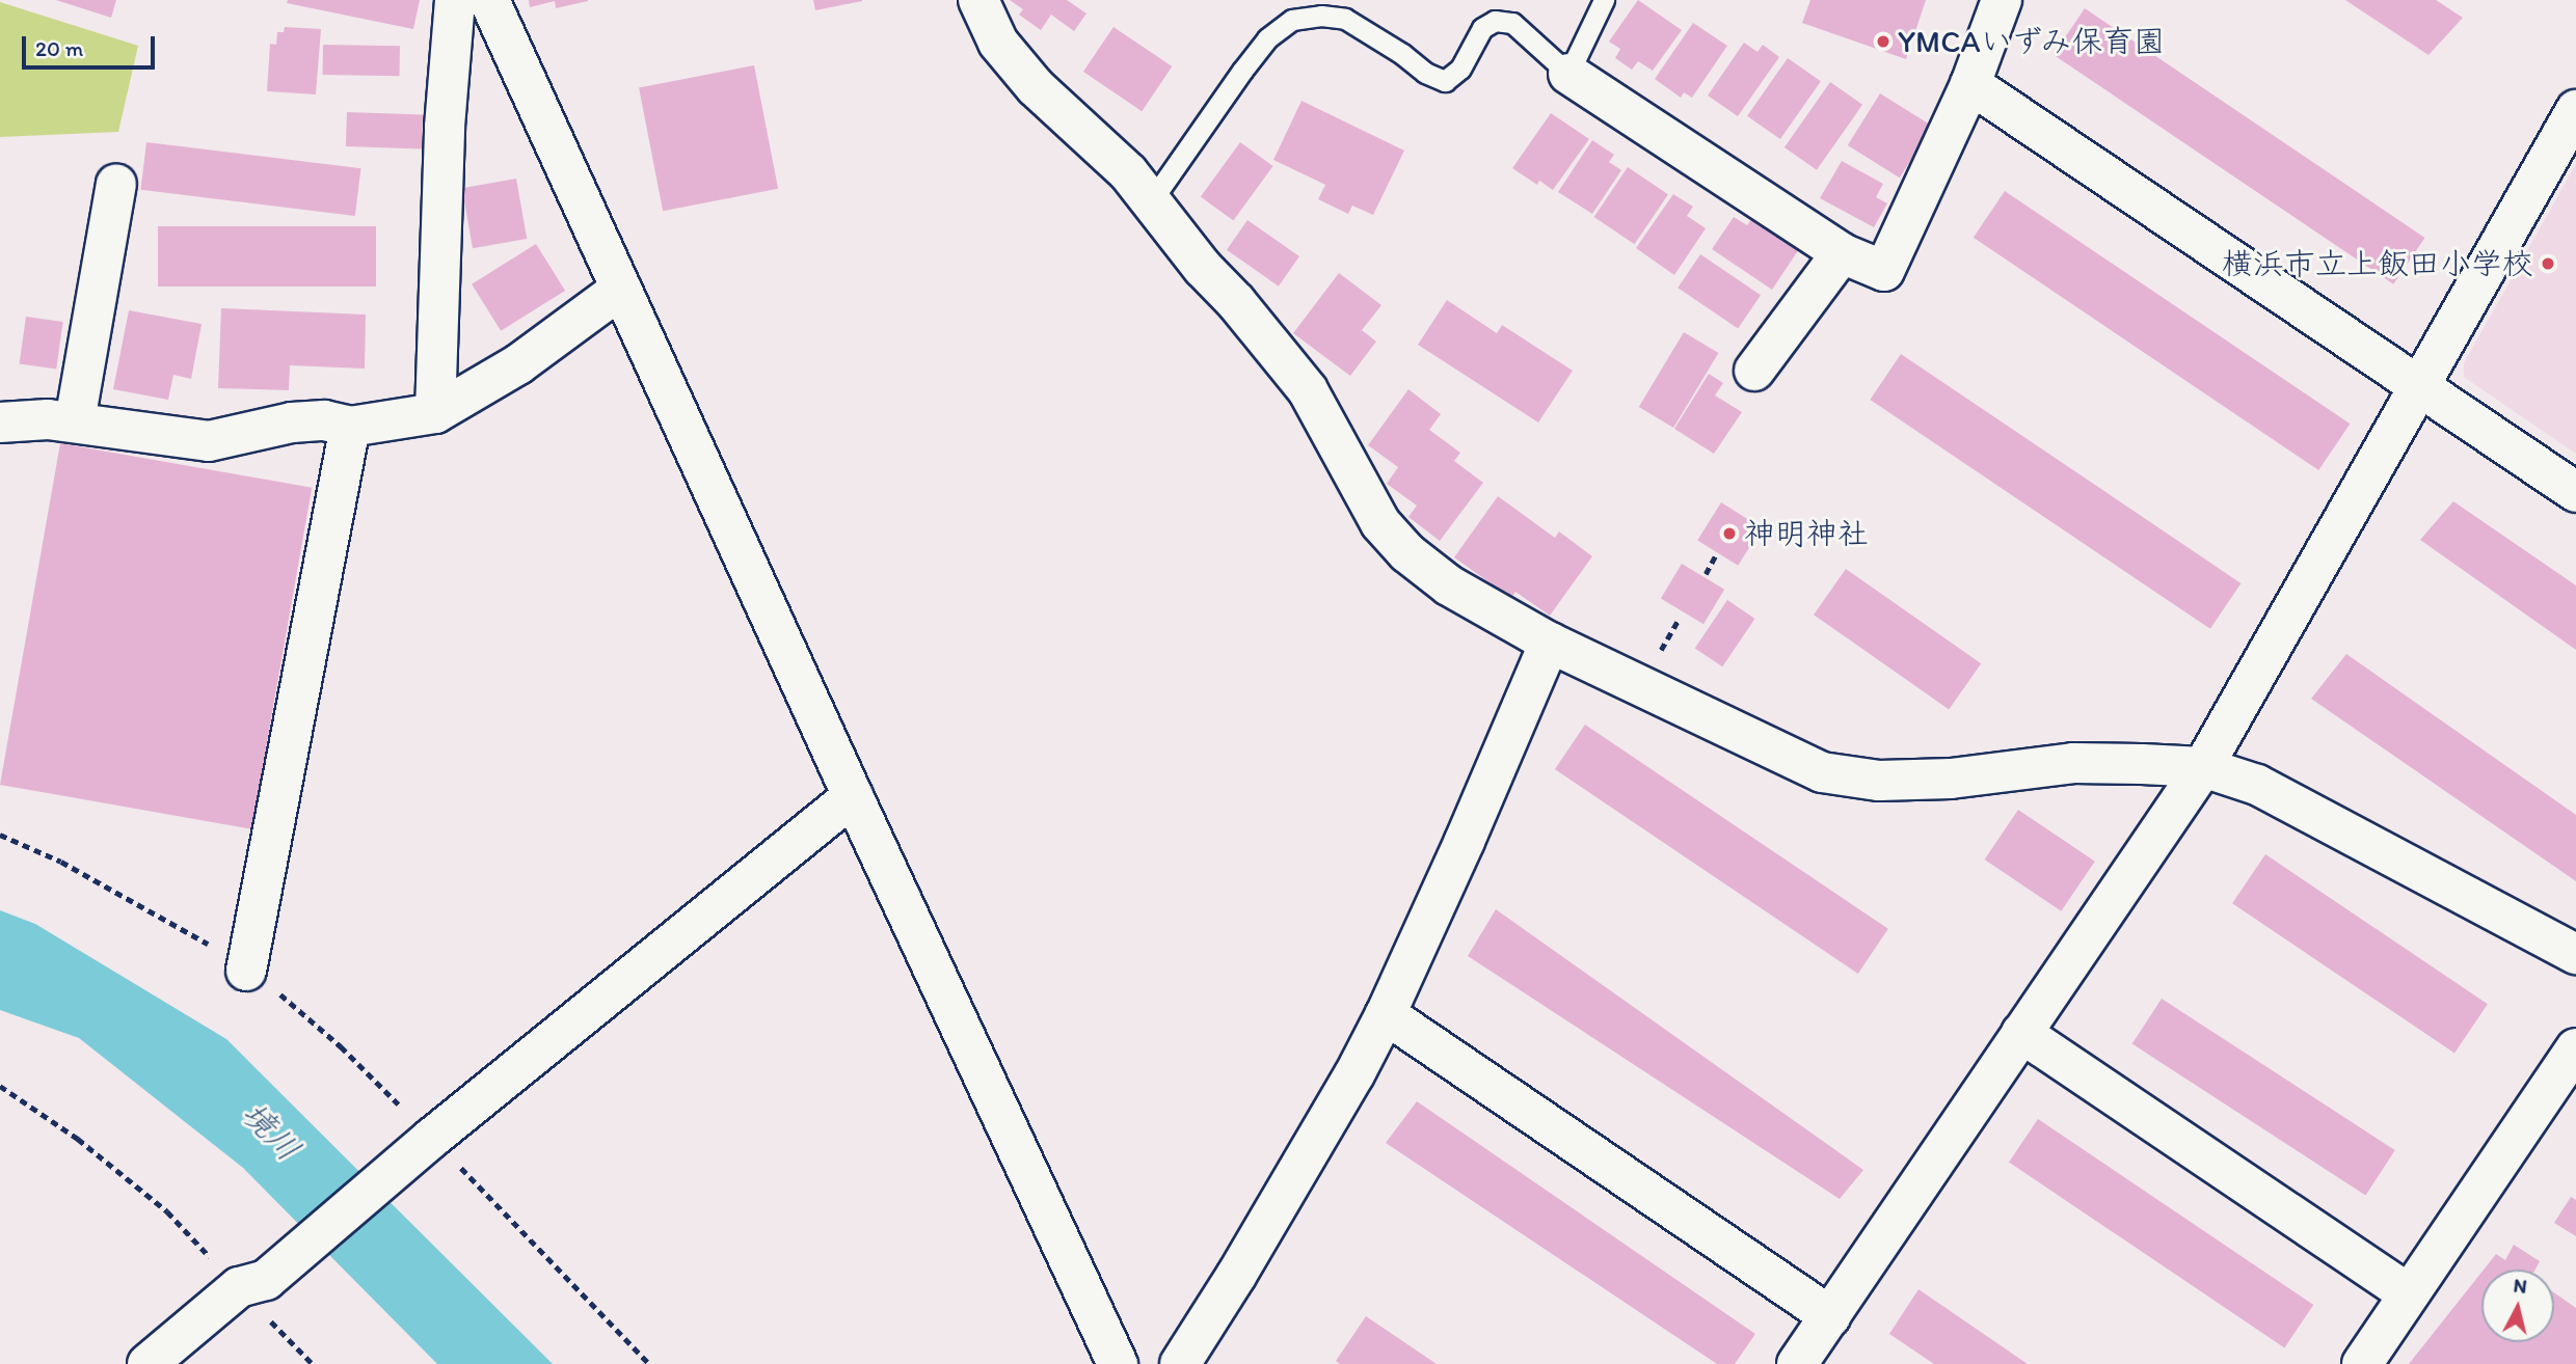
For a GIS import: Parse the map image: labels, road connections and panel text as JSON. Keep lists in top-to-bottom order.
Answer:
{
  "water": ["境川"],
  "places": ["YMCAいずみ保育園", "横浜市立上飯田小学校", "神明神社"],
  "scale_bar": "20 m",
  "north": "top"
}
